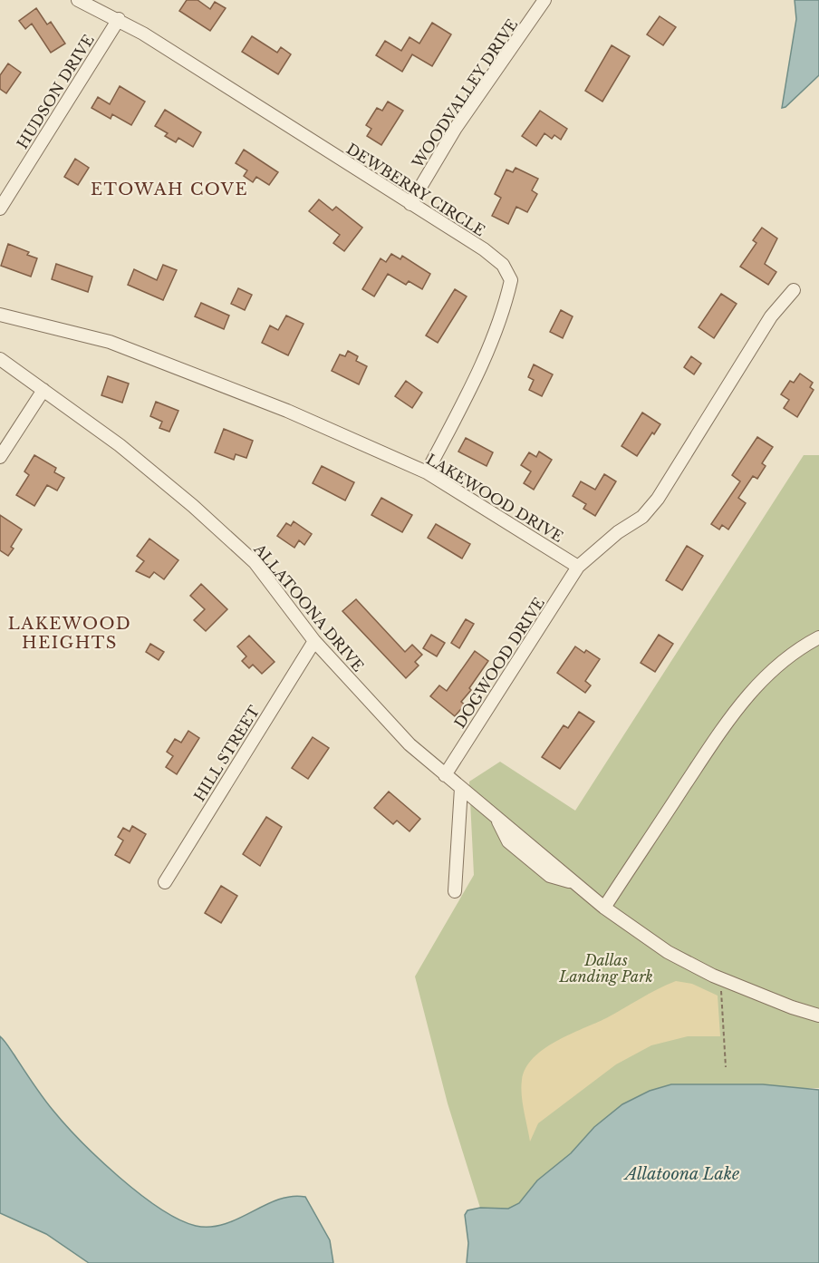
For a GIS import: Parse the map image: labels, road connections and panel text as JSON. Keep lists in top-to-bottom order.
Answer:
{
  "streets": {
    "street": [
      "HUDSON DRIVE",
      "WOODVALLEY DRIVE",
      "DEWBERRY CIRCLE",
      "LAKEWOOD DRIVE",
      "ALLATOONA DRIVE",
      "DOGWOOD DRIVE",
      "HILL STREET"
    ]
  },
  "crossings": [
    ["HUDSON DRIVE", "DEWBERRY CIRCLE"],
    ["WOODVALLEY DRIVE", "DEWBERRY CIRCLE"],
    ["DEWBERRY CIRCLE", "LAKEWOOD DRIVE"],
    ["LAKEWOOD DRIVE", "DOGWOOD DRIVE"],
    ["ALLATOONA DRIVE", "DOGWOOD DRIVE"],
    ["ALLATOONA DRIVE", "HILL STREET"]
  ],
  "districts": ["ETOWAH COVE", "LAKEWOOD HEIGHTS"],
  "water": ["Allatoona Lake"],
  "parks": ["Dallas Landing Park"]
}
